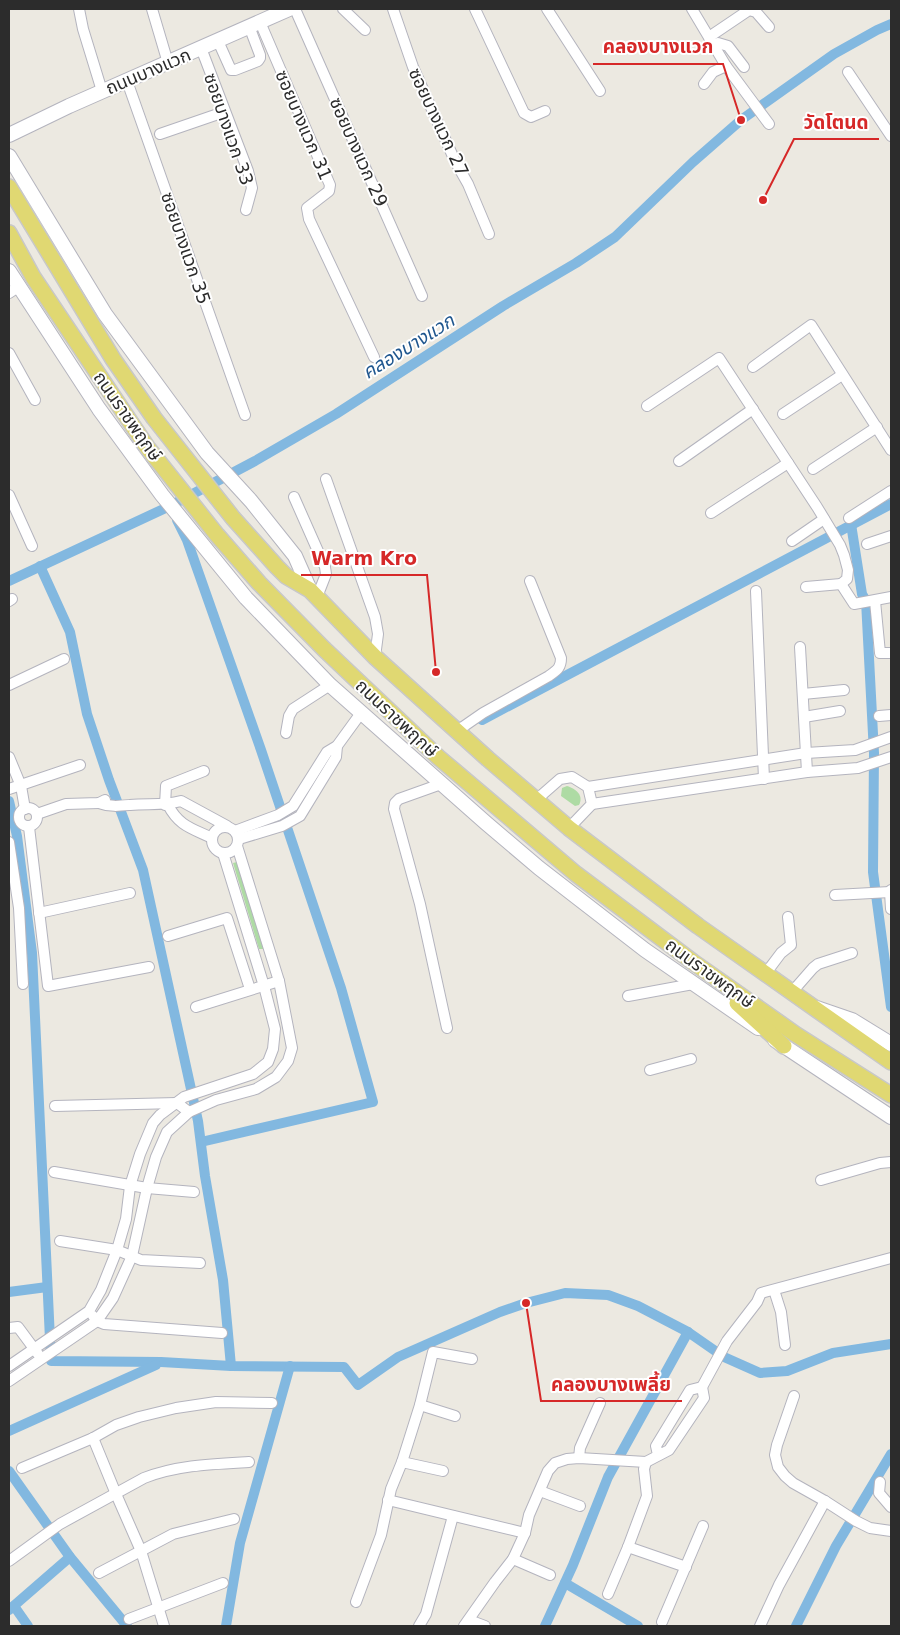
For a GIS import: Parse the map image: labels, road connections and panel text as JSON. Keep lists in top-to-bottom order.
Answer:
{
  "streets": {
    "main road": ["ถนนบางแวก", "ถนนราชพฤกษ์"],
    "street": [
      "ซอยบางแวก 27",
      "ซอยบางแวก 31",
      "ซอยบางแวก 33",
      "ซอยบางแวก 29",
      "ซอยบางแวก 35"
    ]
  },
  "crossings": [
    ["ถนนบางแวก", "ซอยบางแวก 31"],
    ["ถนนบางแวก", "ซอยบางแวก 33"],
    ["ถนนบางแวก", "ซอยบางแวก 35"]
  ],
  "water": ["คลองบางแวก"],
  "places": [
    "คลองบางแวก",
    "วัดโตนด",
    "Warm Kro",
    "คลองบางเพลี้ย"
  ]
}
